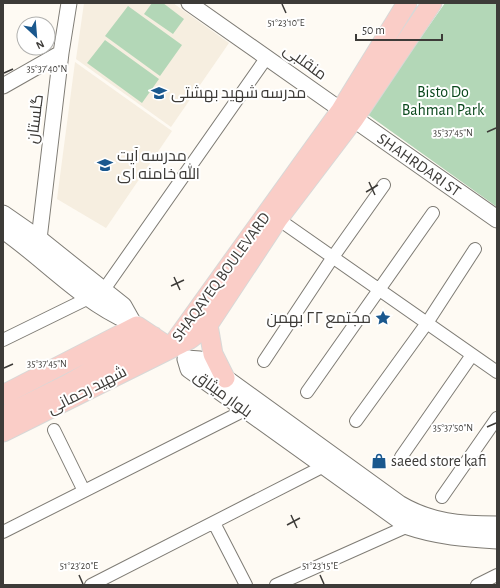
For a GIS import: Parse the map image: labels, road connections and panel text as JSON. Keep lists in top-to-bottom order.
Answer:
{
  "streets": {
    "main road": [
      "SHAHRDARI ST",
      "SHAQAYEQ BOULEVARD",
      "شهید رحمانی",
      "بلوار میثاق"
    ],
    "street": ["منقلبی", "گلستان"]
  },
  "crossings": [
    ["منقلبی", "SHAHRDARI ST"],
    ["منقلبی", "SHAQAYEQ BOULEVARD"],
    ["SHAHRDARI ST", "SHAQAYEQ BOULEVARD"],
    ["SHAQAYEQ BOULEVARD", "شهید رحمانی"]
  ],
  "parks": ["Bisto Do Bahman Park"],
  "places": {
    "school or university": ["مدرسه شهید بهشتی", "مدرسه آیت الله خامنه ای"],
    "place": ["مجتمع ۲۲ بهمن"],
    "shop": ["saeed store kafi"]
  },
  "scale_bar": "50 m",
  "north": "bottom right",
  "coordinates": [
    "51°23'10\"E",
    "35°37'40\"N",
    "35°37'45\"N",
    "35°37'50\"N",
    "51°23'20\"E",
    "51°23'15\"E"
  ]
}
